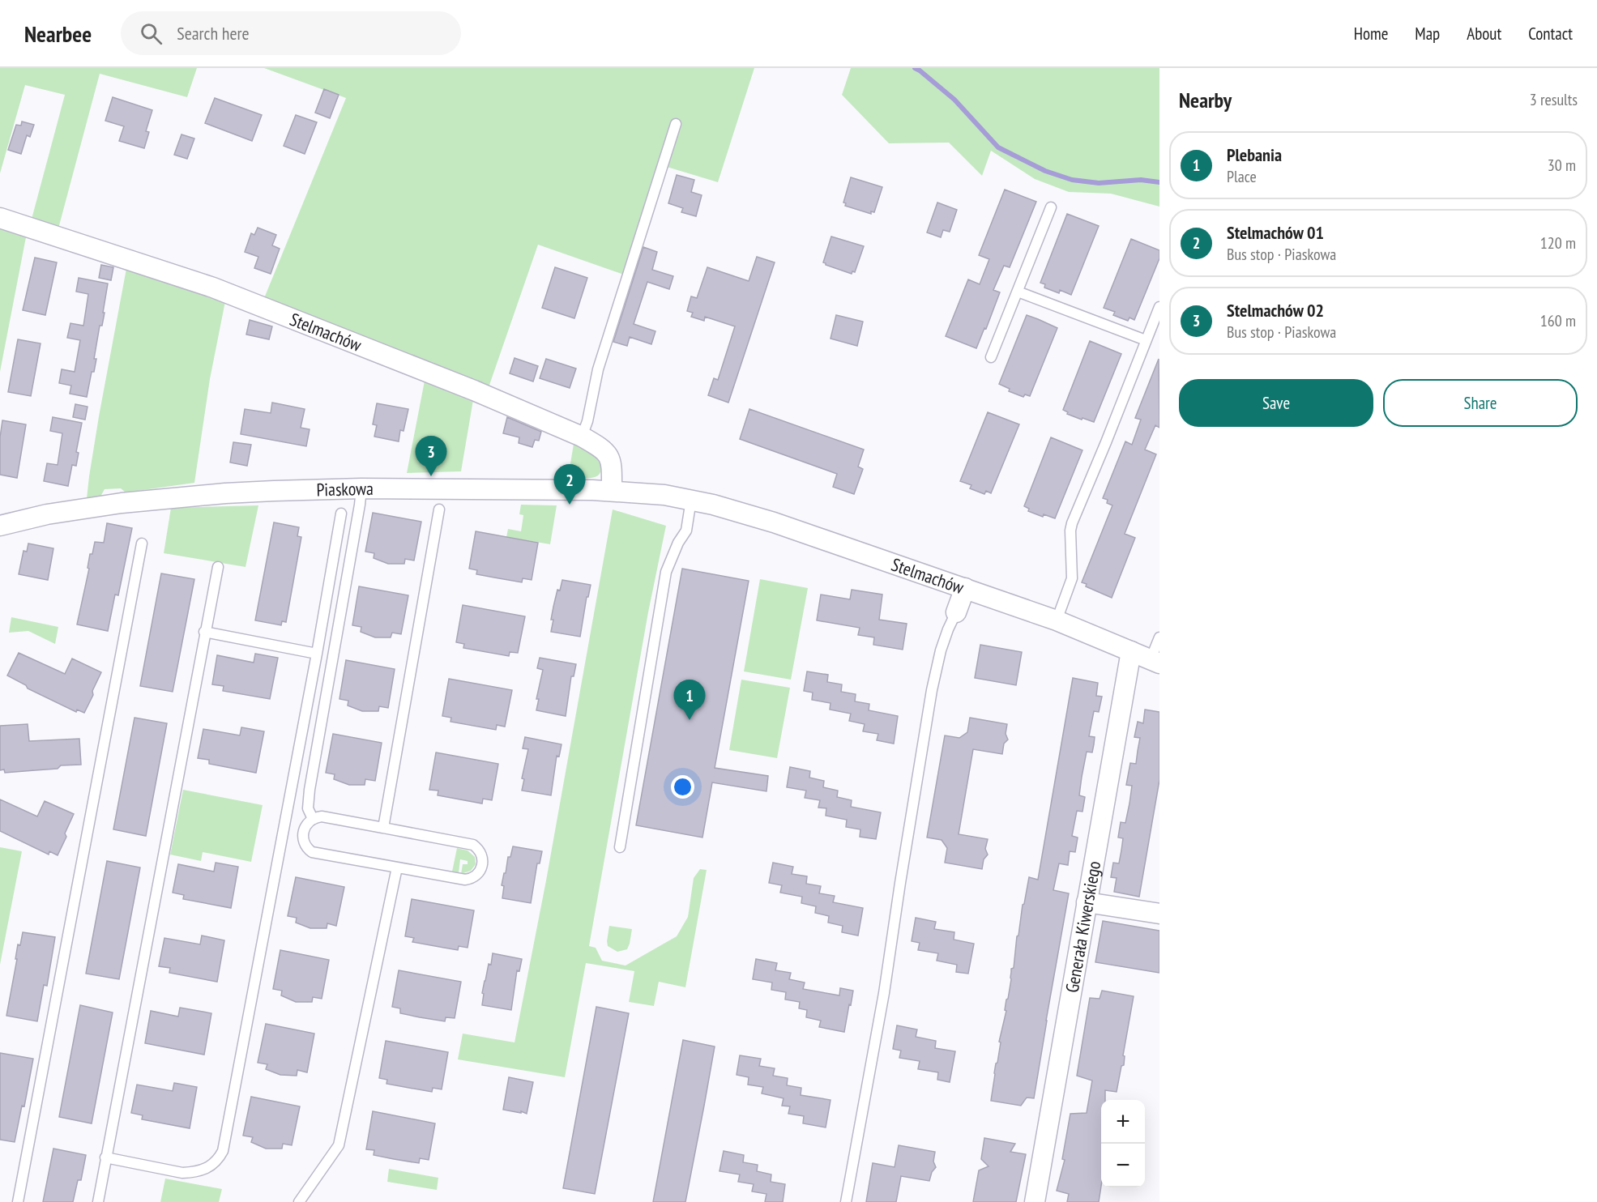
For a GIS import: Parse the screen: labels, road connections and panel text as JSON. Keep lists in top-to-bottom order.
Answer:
{
  "streets": {
    "street": ["Stelmachów", "Piaskowa", "Generała Kiwerskiego"]
  },
  "crossings": [
    ["Stelmachów", "Piaskowa"],
    ["Stelmachów", "Generała Kiwerskiego"]
  ],
  "page": {
    "header": "Nearbee",
    "search": "Search here",
    "nav": [
      "Home",
      "Map",
      "About",
      "Contact"
    ],
    "heading": ["Nearby", "3 results"],
    "list": [
      {
        "mark": "1",
        "name": "Plebania",
        "note": "Place",
        "value": "30 m"
      },
      {
        "mark": "2",
        "name": "Stelmachów 01",
        "note": "Bus stop · Piaskowa",
        "value": "120 m"
      },
      {
        "mark": "3",
        "name": "Stelmachów 02",
        "note": "Bus stop · Piaskowa",
        "value": "160 m"
      }
    ],
    "buttons": ["Save", "Share"],
    "pins": ["3", "2", "1"],
    "map_buttons": ["+", "−"]
  }
}
